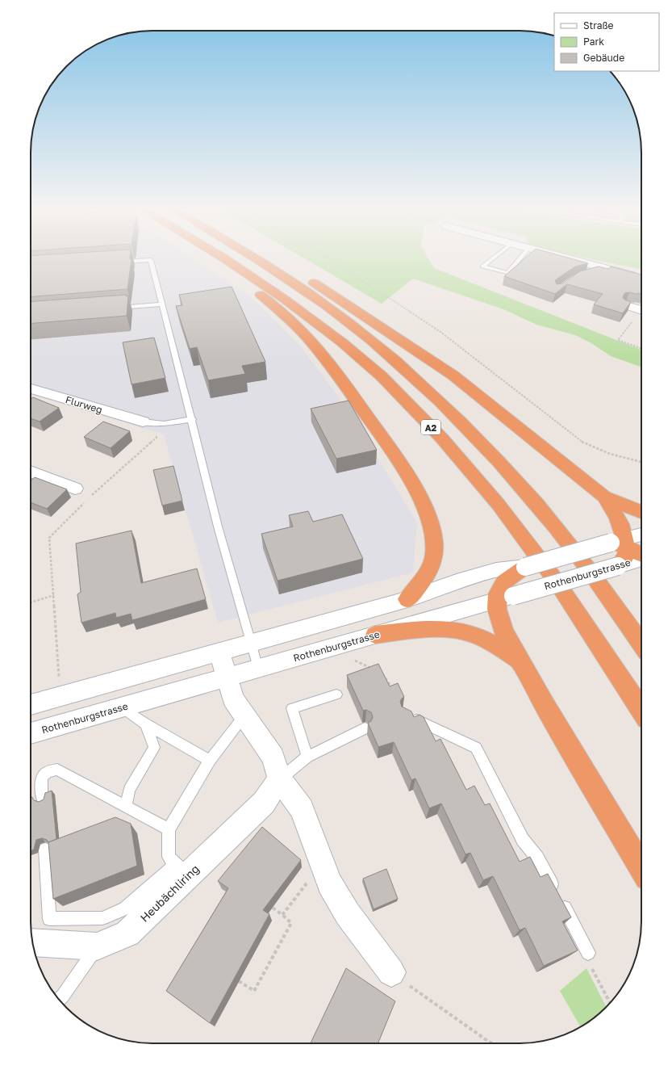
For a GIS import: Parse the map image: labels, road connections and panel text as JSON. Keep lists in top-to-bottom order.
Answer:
{
  "streets": {
    "highway": ["A2"],
    "main road": ["Flurweg", "Rothenburgstrasse", "Heubächliring"]
  },
  "legend": ["Straße", "Park", "Gebäude"]
}
